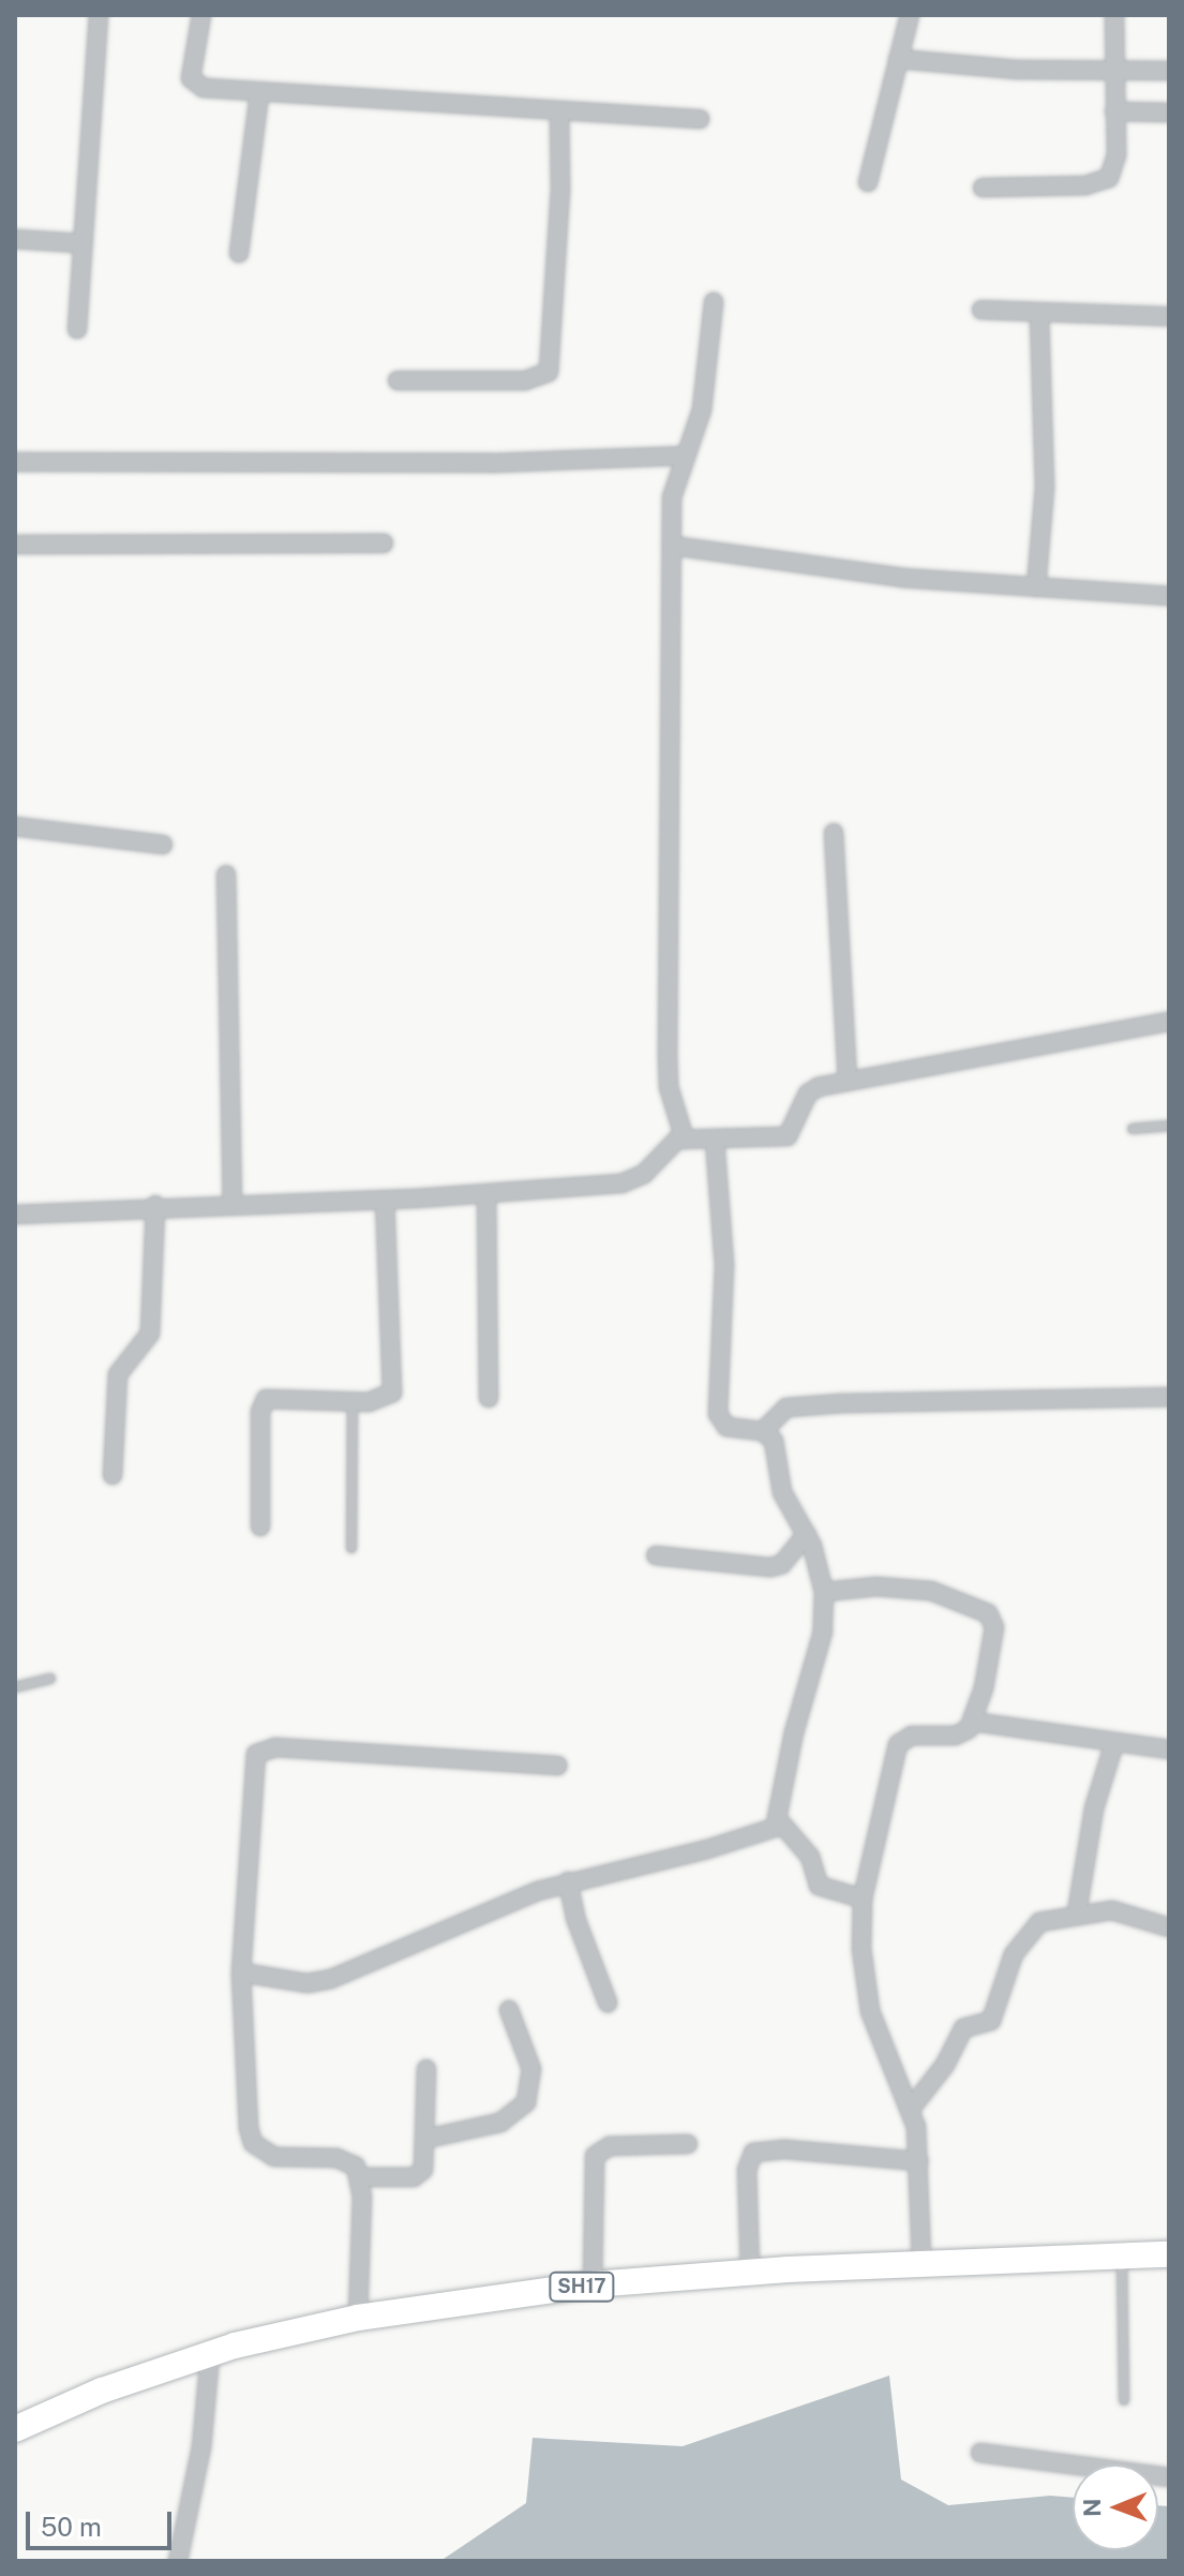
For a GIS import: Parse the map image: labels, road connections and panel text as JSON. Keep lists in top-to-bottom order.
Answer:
{
  "streets": {
    "main road": ["SH17"]
  },
  "scale_bar": "50 m",
  "north": "left"
}
